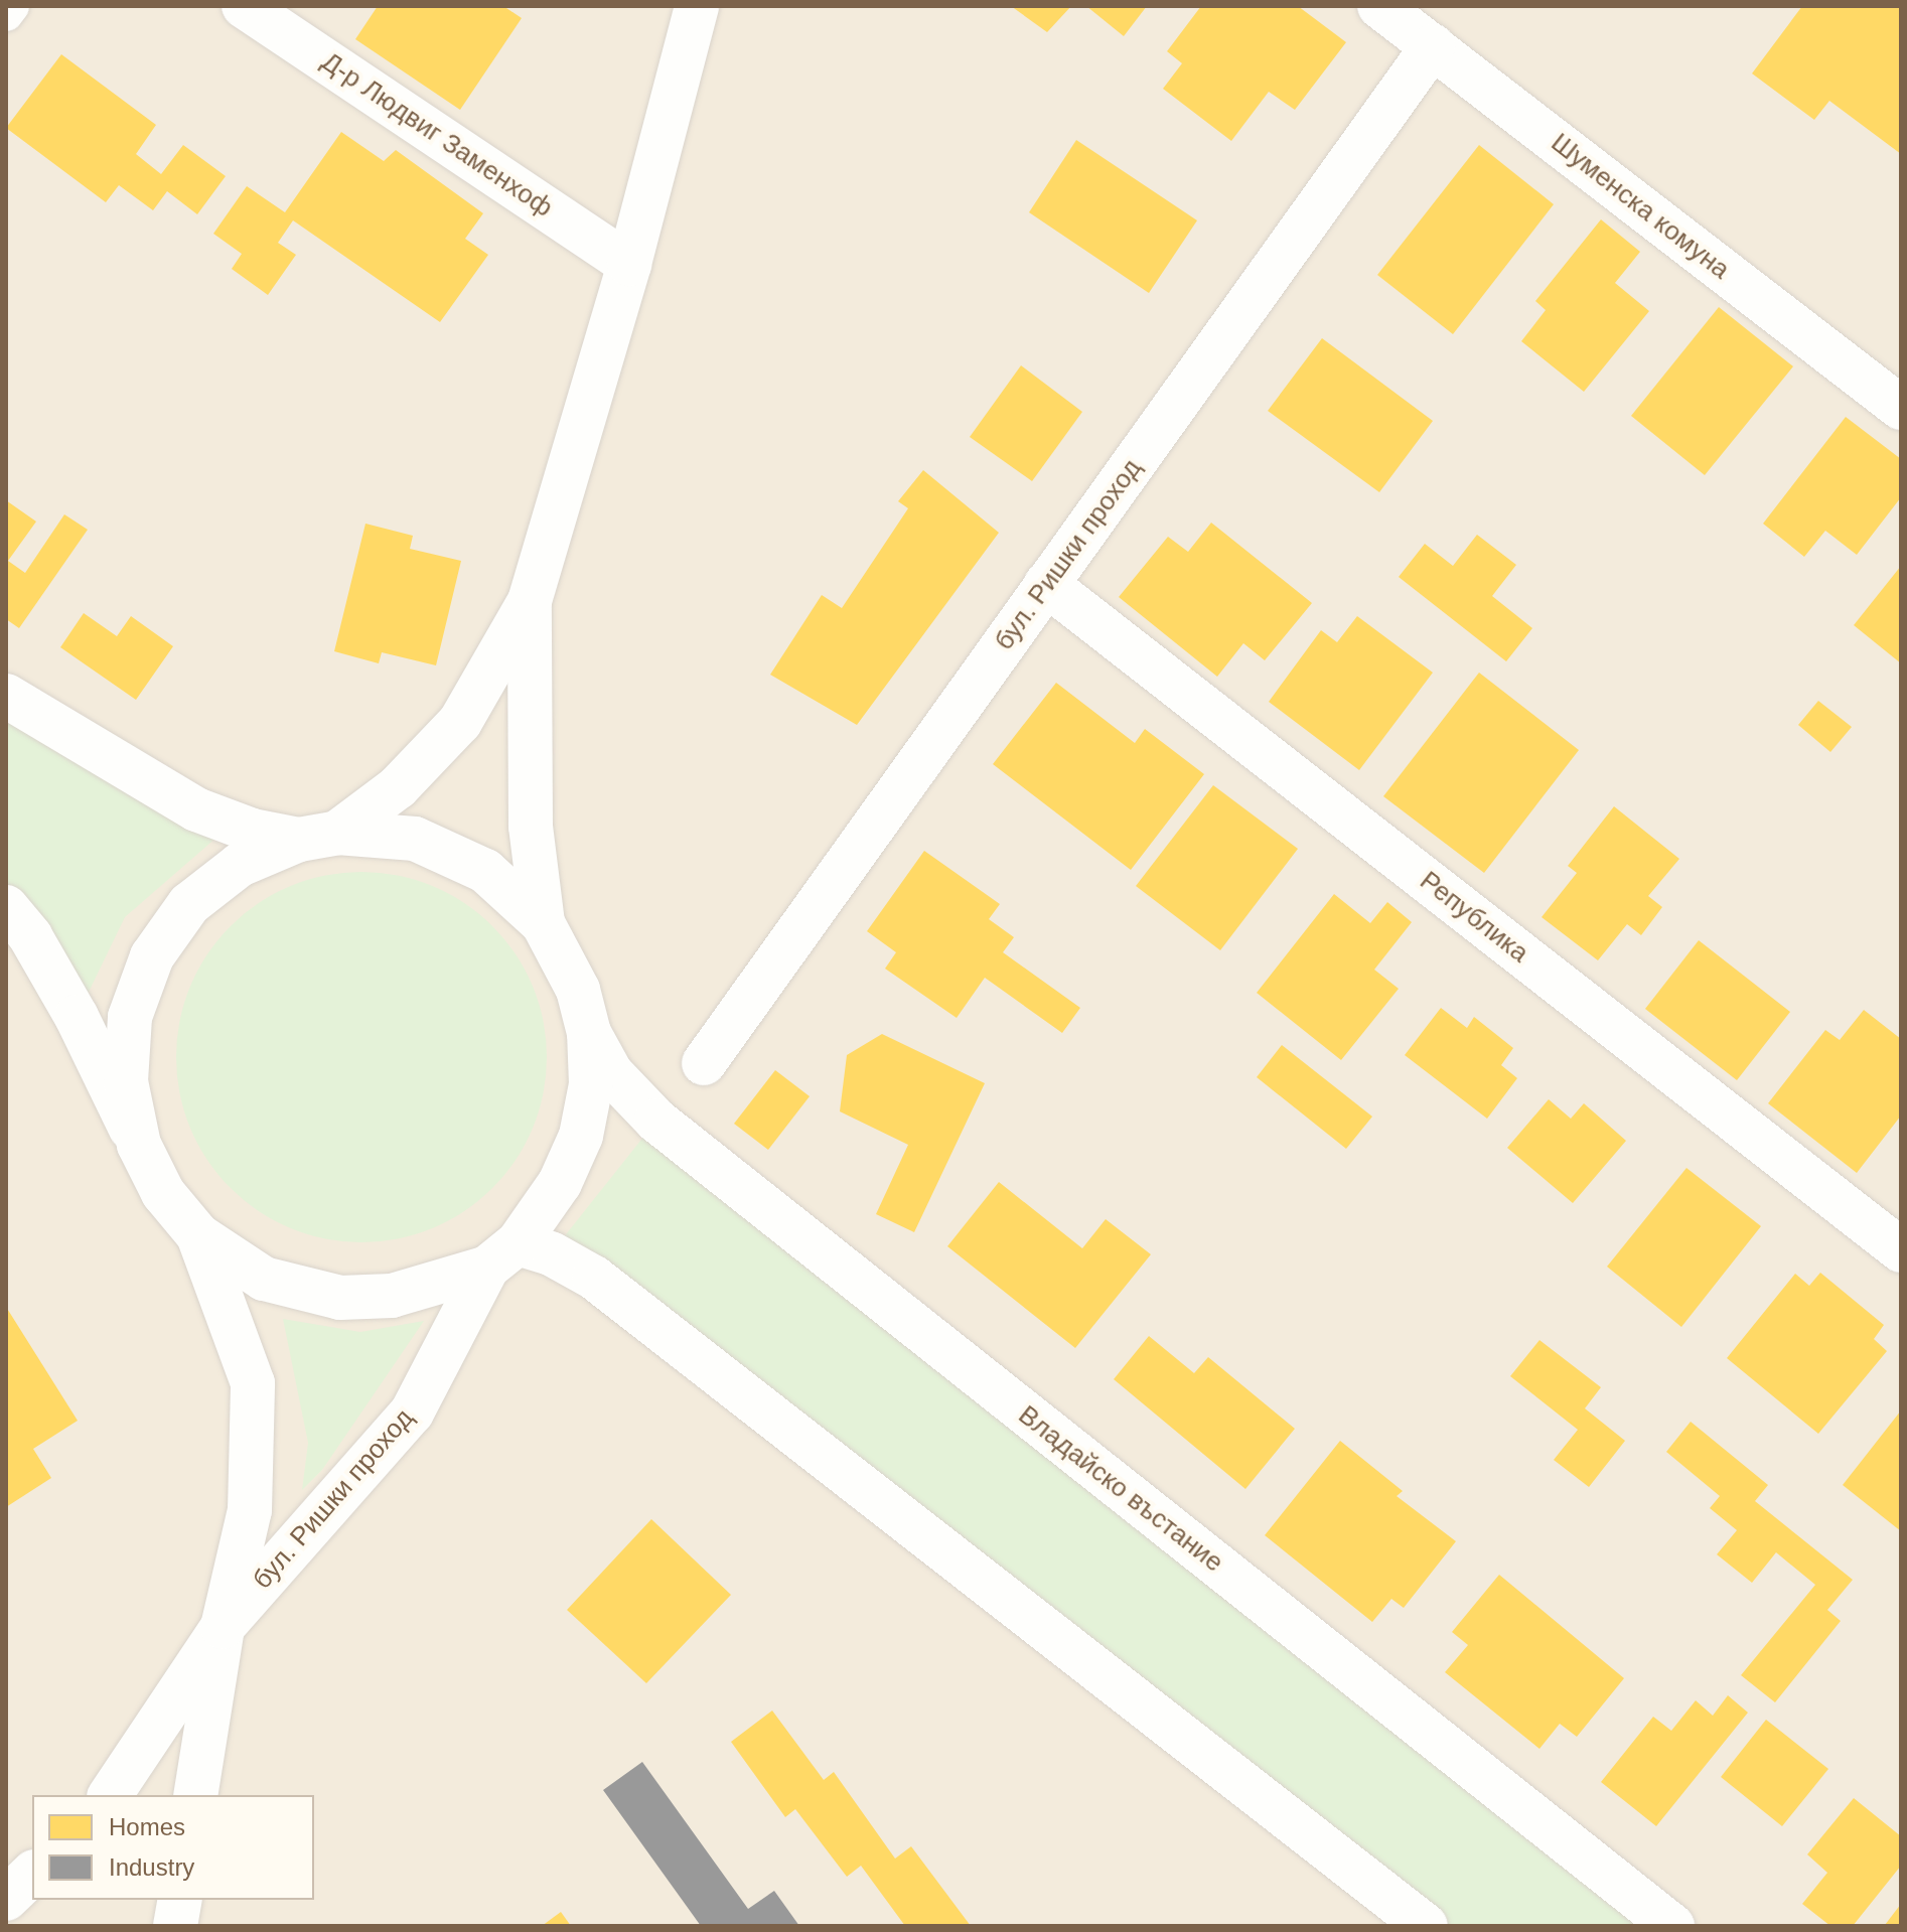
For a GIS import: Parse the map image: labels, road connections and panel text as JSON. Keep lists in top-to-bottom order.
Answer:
{
  "streets": {
    "street": [
      "Д-р Людвиг Заменхоф",
      "Шуменска комуна",
      "бул. Ришки проход",
      "Република",
      "Владайско въстание"
    ]
  },
  "crossings": [
    ["Д-р Людвиг Заменхоф", "бул. Ришки проход"],
    ["Шуменска комуна", "бул. Ришки проход"],
    ["бул. Ришки проход", "Република"],
    ["бул. Ришки проход", "Владайско въстание"]
  ],
  "legend": ["Homes", "Industry"]
}
